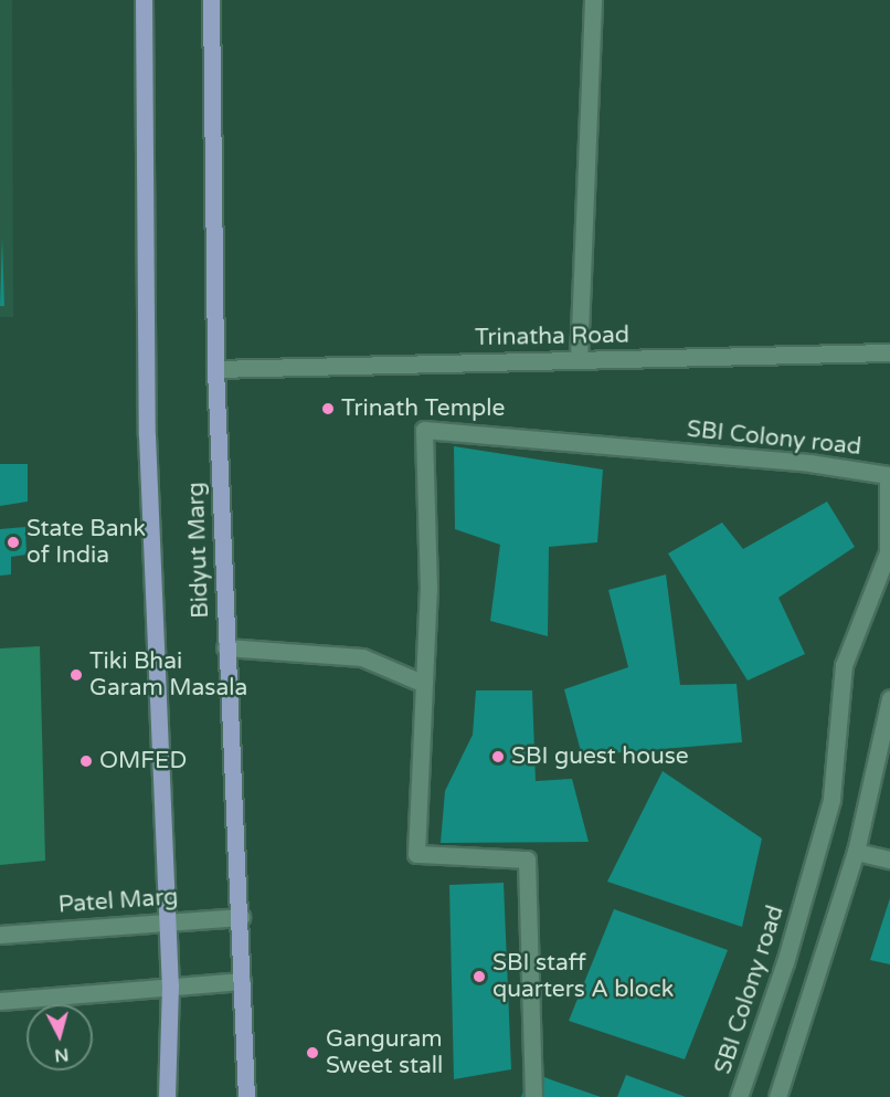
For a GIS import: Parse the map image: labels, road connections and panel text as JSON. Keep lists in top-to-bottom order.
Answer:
{
  "streets": {
    "main road": ["Bidyut Marg"],
    "street": ["Trinatha Road", "SBI Colony road", "Patel Marg"]
  },
  "crossings": [
    ["Trinatha Road", "Bidyut Marg"],
    ["Bidyut Marg", "Patel Marg"]
  ],
  "places": [
    "Trinath Temple",
    "State Bank of India",
    "Tiki Bhai Garam Masala",
    "SBI guest house",
    "OMFED",
    "SBI staff quarters A block",
    "Ganguram Sweet stall"
  ],
  "north": "bottom"
}
